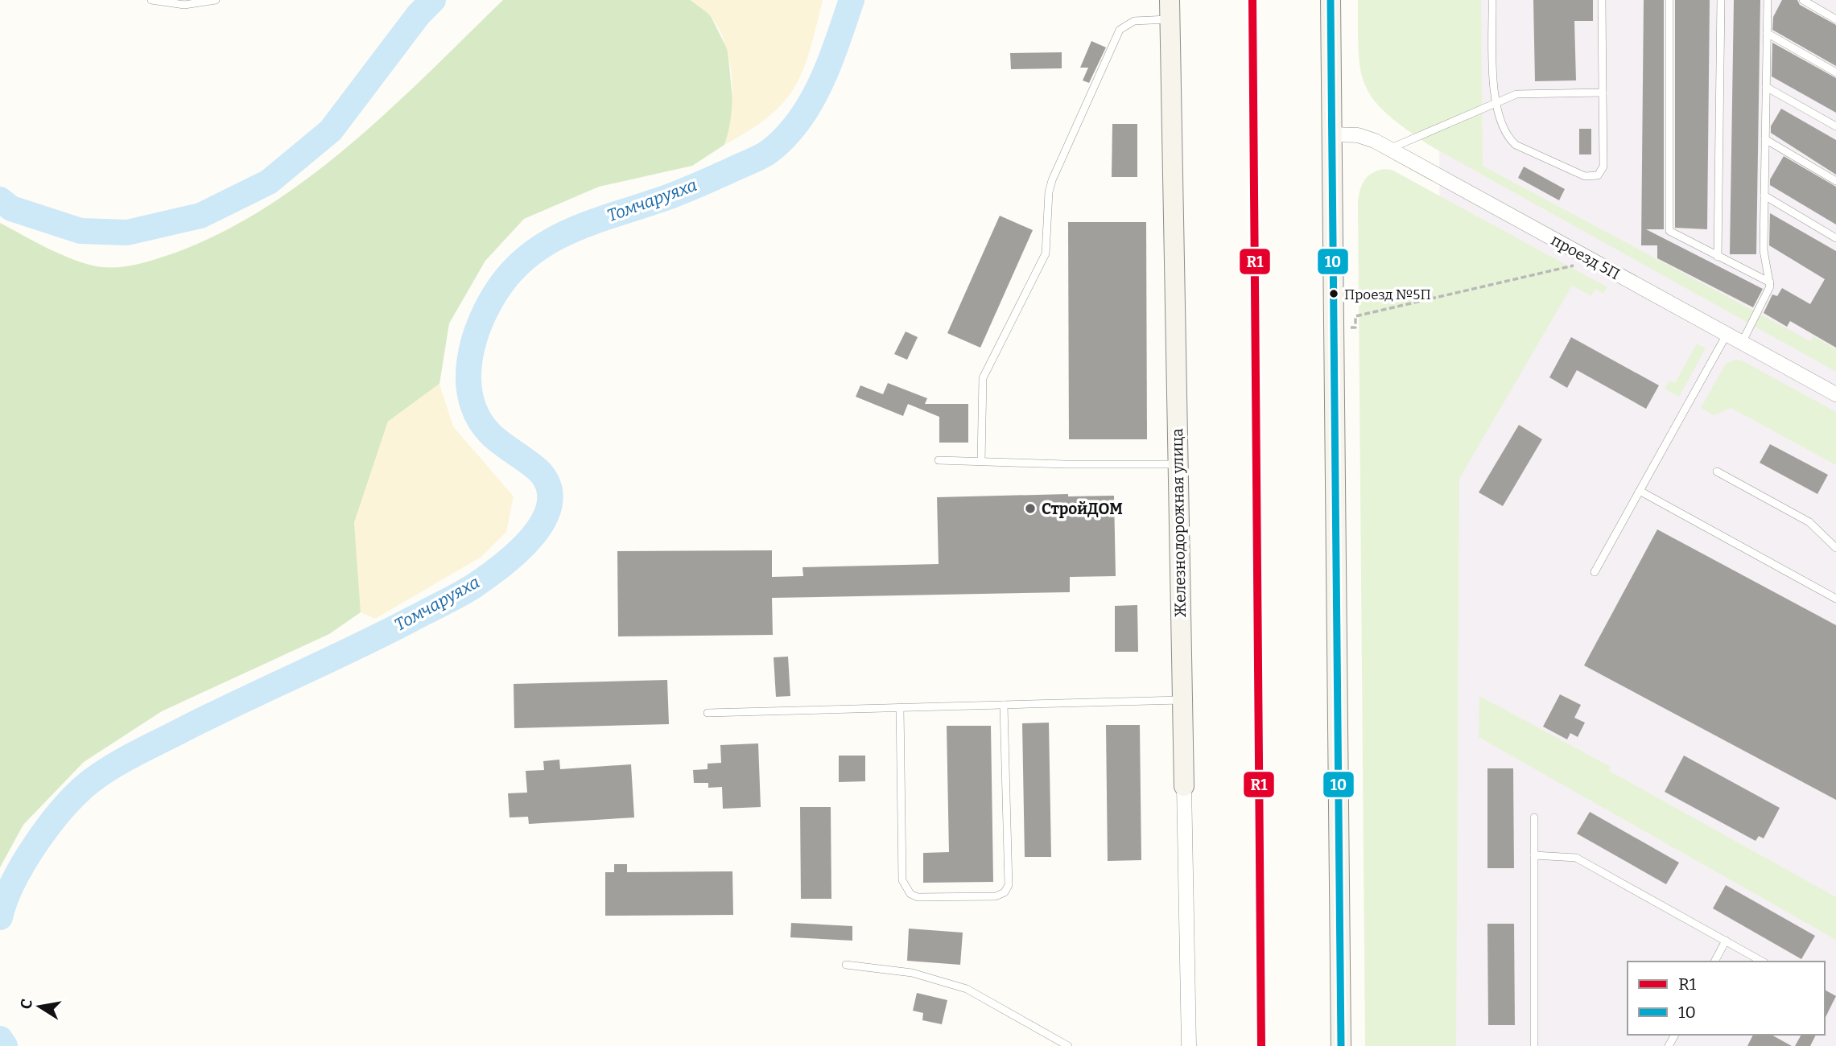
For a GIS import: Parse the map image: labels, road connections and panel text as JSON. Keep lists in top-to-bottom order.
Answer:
{
  "streets": {
    "main road": ["Железнодорожная улица"],
    "street": ["проезд 5П"]
  },
  "water": ["Томчаруяха"],
  "places": ["Проезд №5П", "СтройДОМ"],
  "lines": ["transit line R1", "transit line 10"],
  "legend": ["R1", "10"],
  "north": "left"
}
